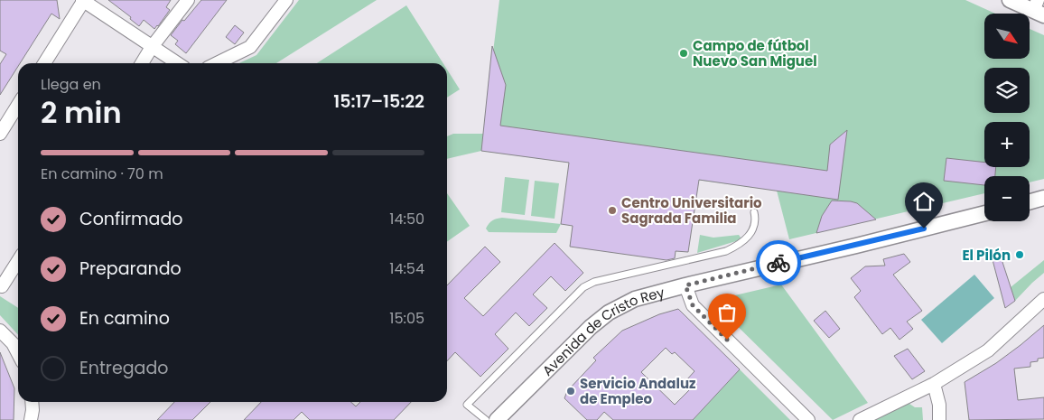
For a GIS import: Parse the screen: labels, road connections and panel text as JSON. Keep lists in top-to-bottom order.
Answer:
{
  "streets": {
    "street": ["Avenida de Cristo Rey"]
  },
  "places": [
    "Campo de fútbol Nuevo San Miguel",
    "Centro Universitario Sagrada Familia",
    "El Pilón",
    "Servicio Andaluz de Empleo"
  ],
  "north": "bottom right",
  "page": {
    "map_buttons": ["+", "−"],
    "heading": ["2 min", "Llega en", "15:17–15:22"],
    "bar": "En camino · 70 m",
    "list": [
      ["Confirmado", "14:50"],
      ["Preparando", "14:54"],
      ["En camino", "15:05"],
      "Entregado"
    ]
  }
}
